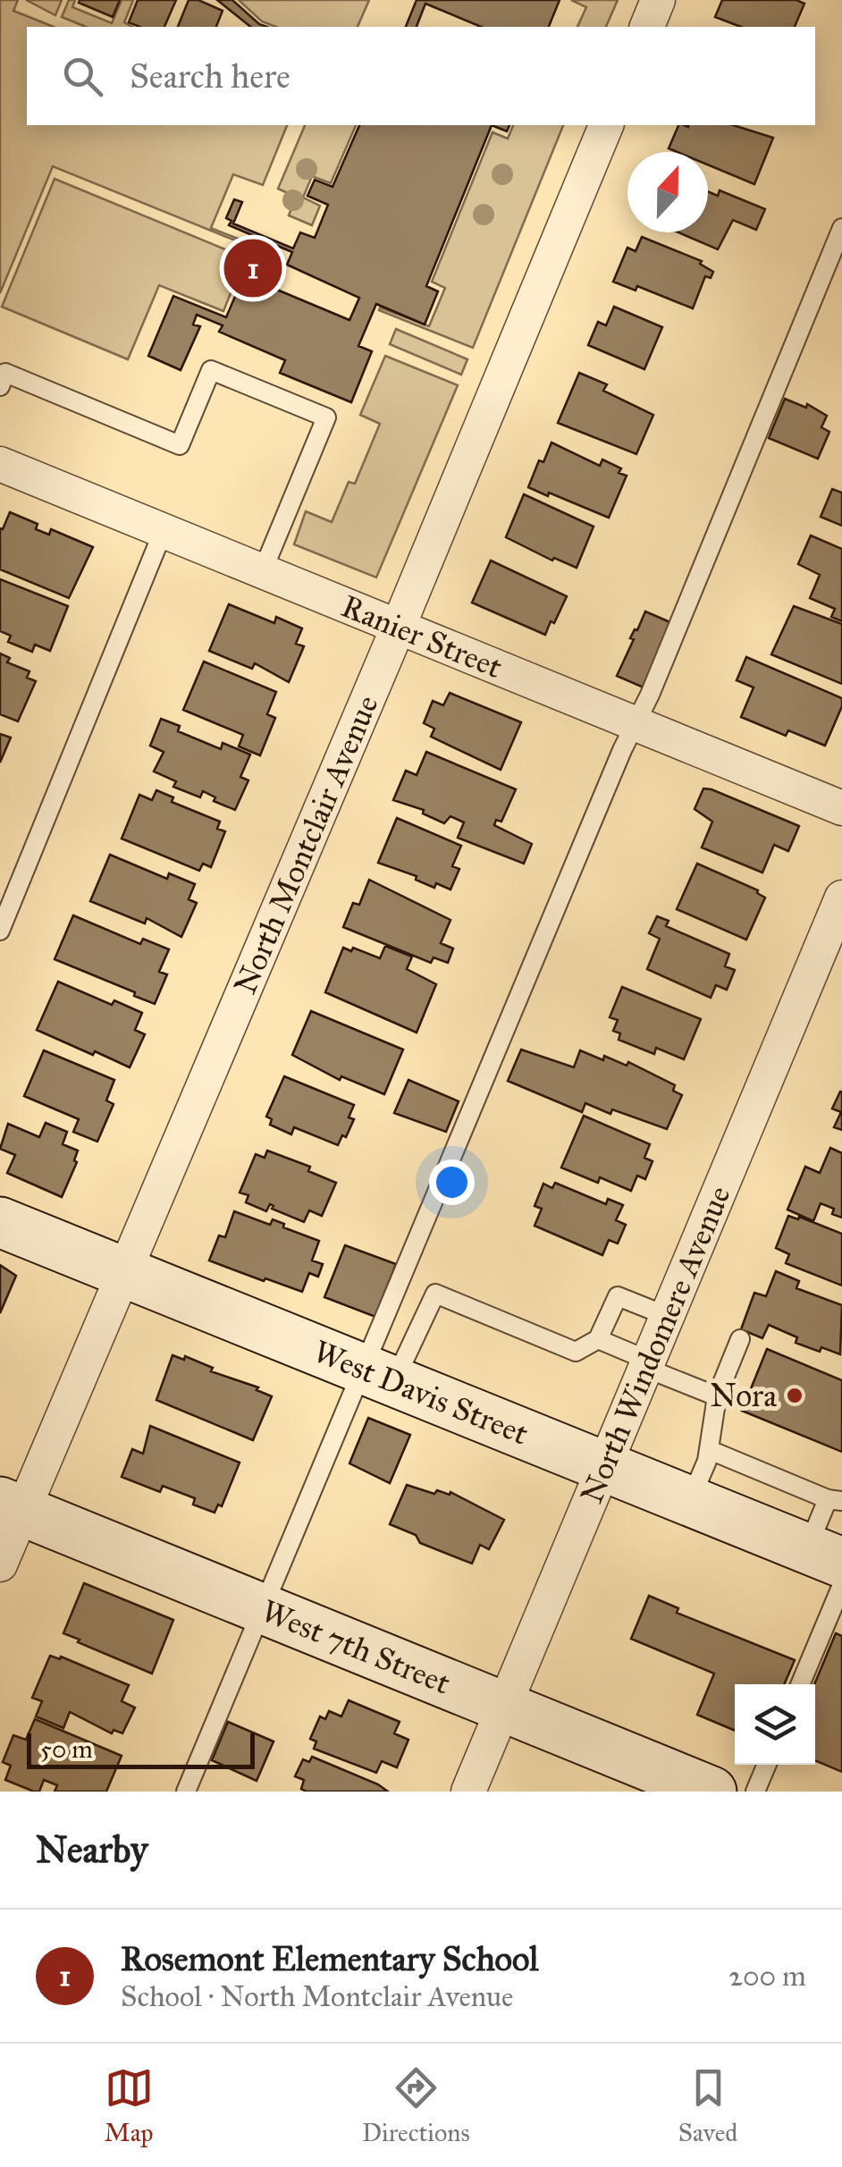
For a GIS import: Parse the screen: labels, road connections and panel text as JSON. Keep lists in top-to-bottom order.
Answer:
{
  "streets": {
    "main road": ["West Davis Street", "West 7th Street"],
    "street": ["Ranier Street", "North Montclair Avenue", "North Windomere Avenue"]
  },
  "crossings": [
    ["Ranier Street", "North Montclair Avenue"],
    ["North Montclair Avenue", "West Davis Street"],
    ["North Montclair Avenue", "West 7th Street"],
    ["North Windomere Avenue", "West Davis Street"],
    ["North Windomere Avenue", "West 7th Street"]
  ],
  "places": ["Nora"],
  "scale_bar": "50 m",
  "north": "top",
  "page": {
    "search": "Search here",
    "pins": "1",
    "scale": "50 m",
    "heading": "Nearby",
    "list": [
      {
        "mark": "1",
        "name": "Rosemont Elementary School",
        "note": "School · North Montclair Avenue",
        "value": "200 m"
      }
    ],
    "nav": ["Map", "Directions", "Saved"]
  }
}
